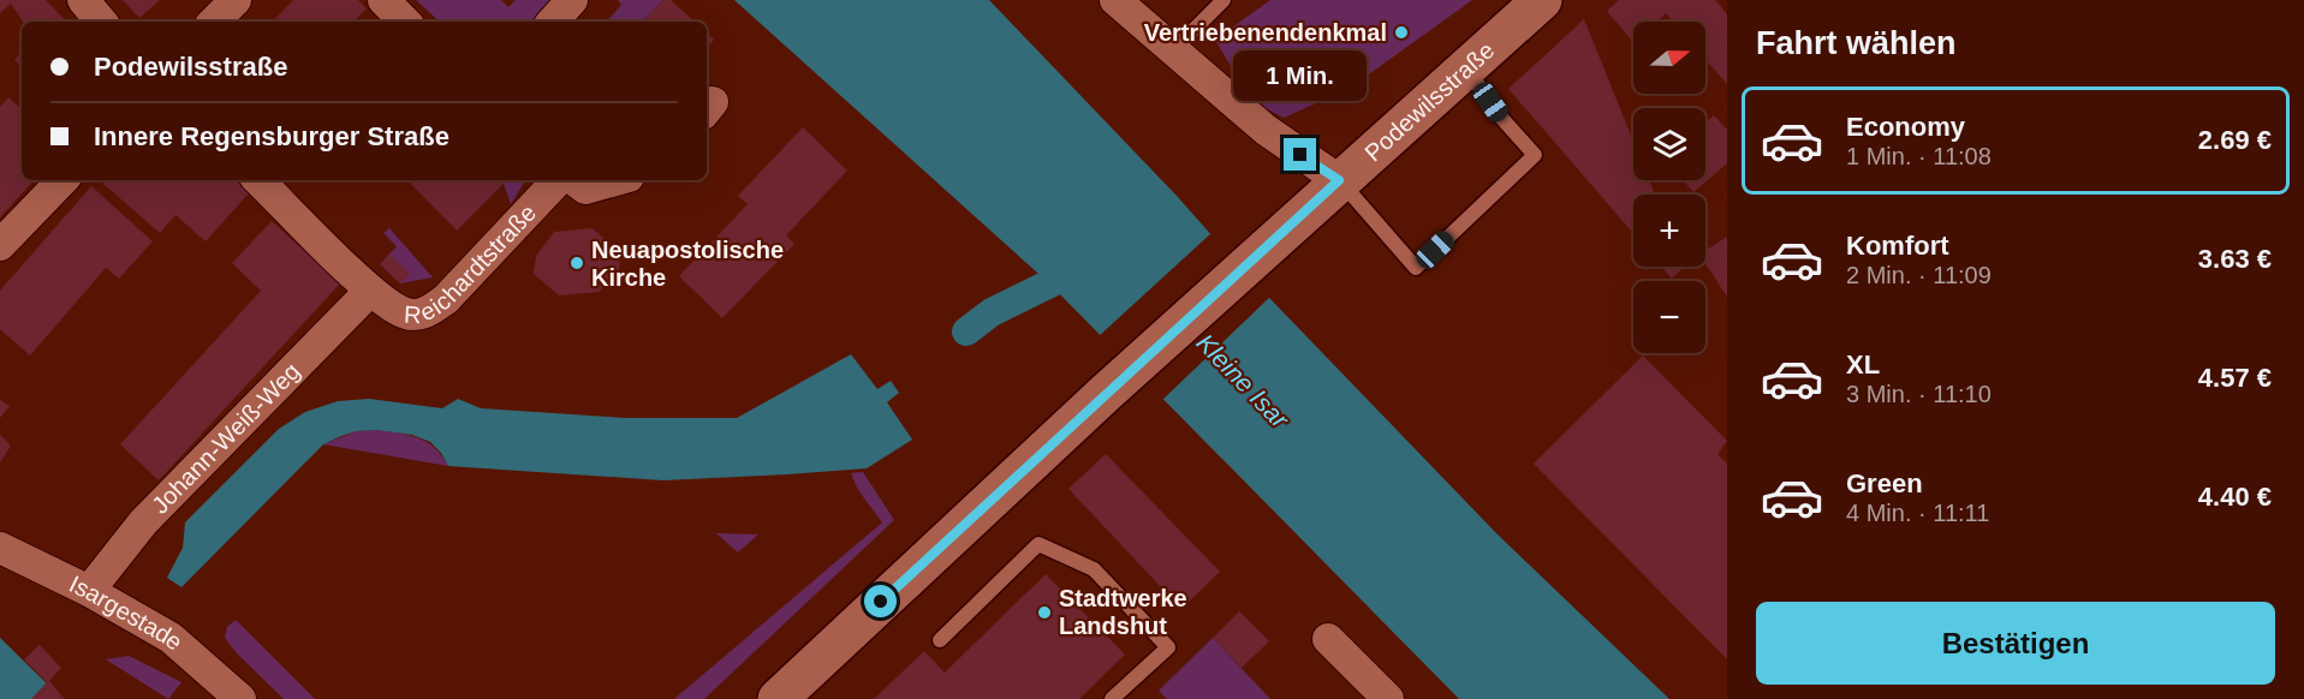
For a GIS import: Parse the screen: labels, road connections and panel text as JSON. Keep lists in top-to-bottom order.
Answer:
{
  "streets": {
    "main road": ["Podewilsstraße"],
    "street": ["Reichardtstraße", "Johann-Weiß-Weg", "Isargestade"]
  },
  "crossings": [
    ["Reichardtstraße", "Johann-Weiß-Weg"],
    ["Johann-Weiß-Weg", "Isargestade"]
  ],
  "water": ["Kleine Isar"],
  "places": ["Vertriebenendenkmal", "Neuapostolische Kirche", "Stadtwerke Landshut"],
  "north": "right",
  "page": {
    "heading": "Fahrt wählen",
    "map_buttons": ["+", "−"],
    "banner": ["Podewilsstraße", "Innere Regensburger Straße"],
    "bubble": "1 Min.",
    "list": [
      {
        "name": "Economy",
        "note": "1 Min. · 11:08",
        "value": "2.69 €"
      },
      {
        "name": "Komfort",
        "note": "2 Min. · 11:09",
        "value": "3.63 €"
      },
      {
        "name": "XL",
        "note": "3 Min. · 11:10",
        "value": "4.57 €"
      },
      {
        "name": "Green",
        "note": "4 Min. · 11:11",
        "value": "4.40 €"
      }
    ],
    "buttons": "Bestätigen"
  }
}
